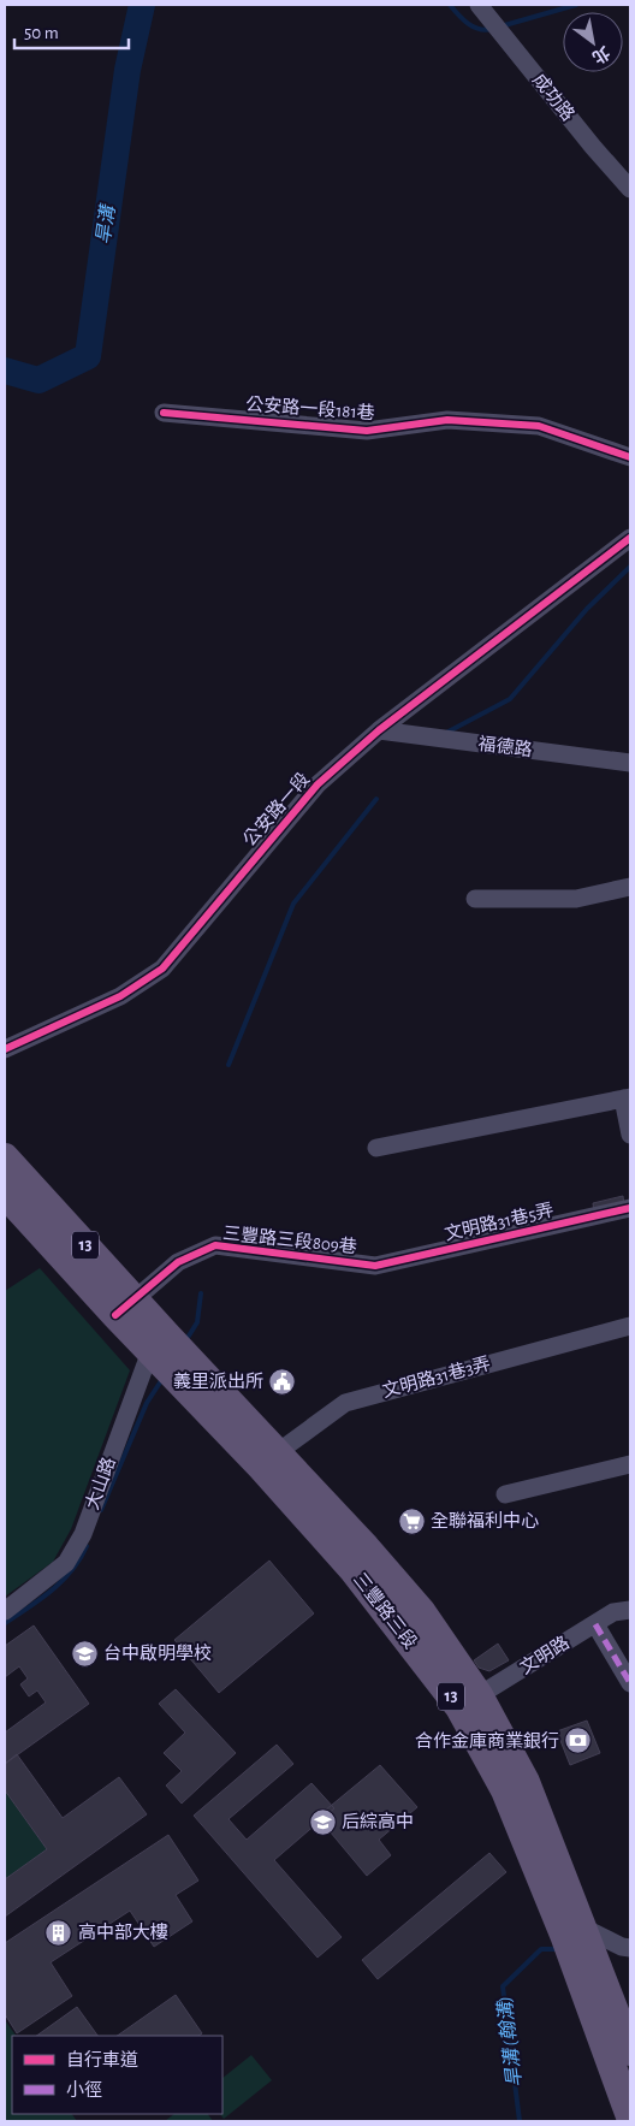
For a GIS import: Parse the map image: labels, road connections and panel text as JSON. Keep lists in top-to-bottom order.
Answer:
{
  "streets": {
    "main road": ["13", "三豐路三段"],
    "street": [
      "成功路",
      "公安路一段181巷",
      "福德路",
      "公安路一段",
      "文明路31巷5弄",
      "三豐路三段809巷",
      "文明路31巷3弄",
      "大山路",
      "文明路"
    ]
  },
  "crossings": [
    ["福德路", "公安路一段"],
    ["文明路31巷5弄", "三豐路三段809巷"],
    ["三豐路三段809巷", "三豐路三段"],
    ["文明路31巷3弄", "三豐路三段"],
    ["大山路", "三豐路三段"],
    ["三豐路三段", "文明路"]
  ],
  "water": ["旱溝", "旱溝 (翰溝)"],
  "places": {
    "public building": ["義里派出所"],
    "supermarket": ["全聯福利中心"],
    "school or university": ["台中啟明學校", "后綜高中"],
    "bank": ["合作金庫商業銀行"],
    "building": ["高中部大樓"]
  },
  "legend": ["自行車道", "小徑"],
  "scale_bar": "50 m",
  "north": "bottom right"
}
